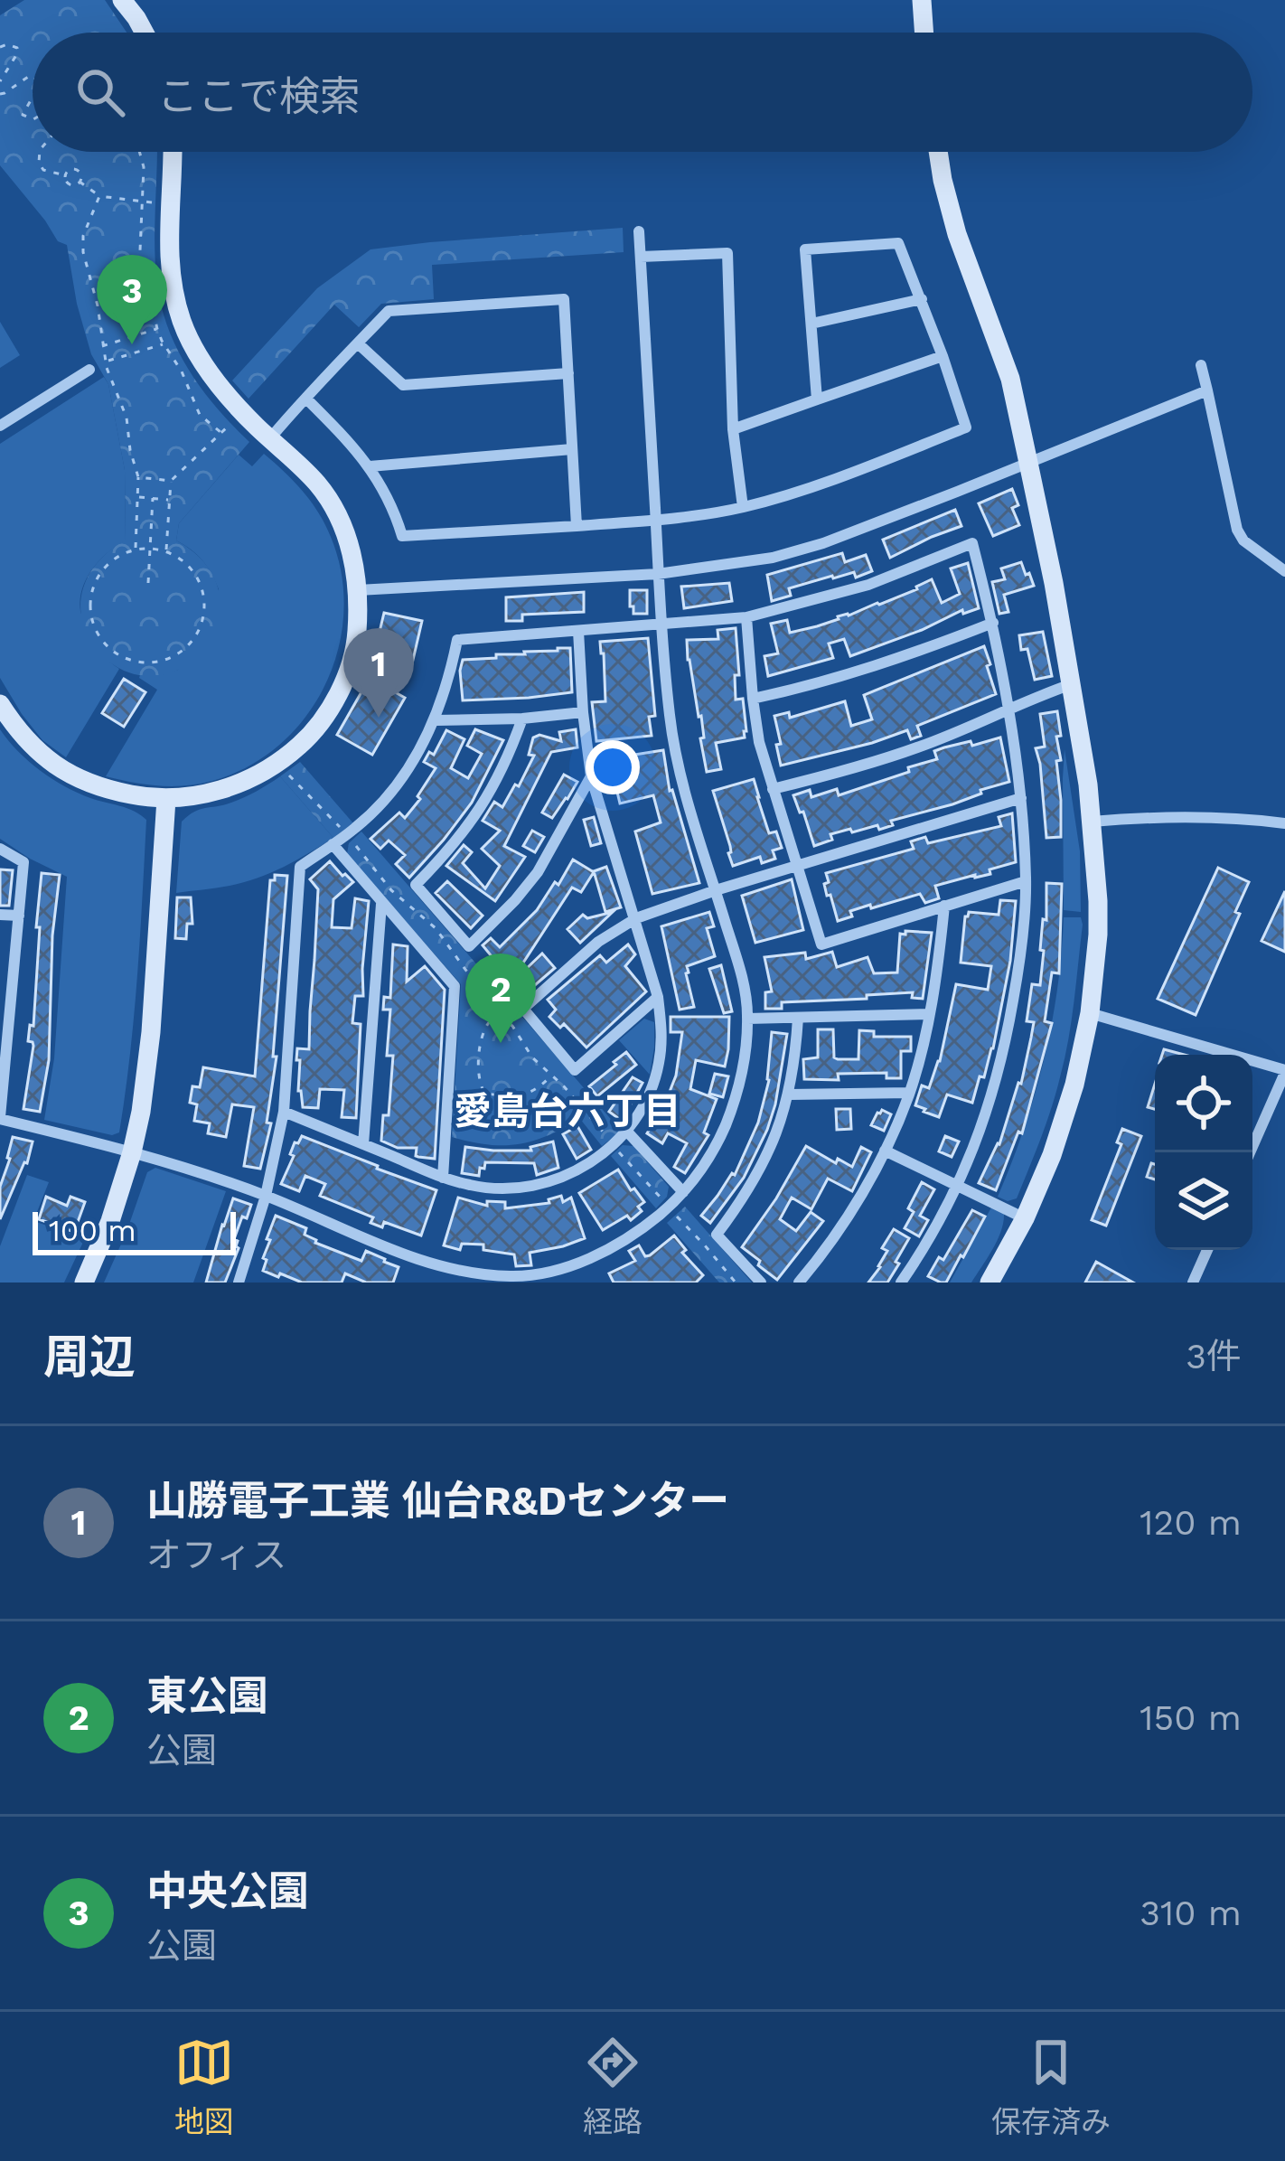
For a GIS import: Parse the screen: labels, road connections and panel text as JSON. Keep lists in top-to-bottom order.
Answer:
{
  "districts": ["愛島台六丁目"],
  "scale_bar": "100 m",
  "page": {
    "search": "ここで検索",
    "pins": ["3", "1", "2"],
    "scale": "100 m",
    "heading": ["周辺", "3件"],
    "list": [
      {
        "mark": "1",
        "name": "山勝電子工業 仙台R&Dセンター",
        "note": "オフィス",
        "value": "120 m"
      },
      {
        "mark": "2",
        "name": "東公園",
        "note": "公園",
        "value": "150 m"
      },
      {
        "mark": "3",
        "name": "中央公園",
        "note": "公園",
        "value": "310 m"
      }
    ],
    "nav": ["地図", "経路", "保存済み"]
  }
}
